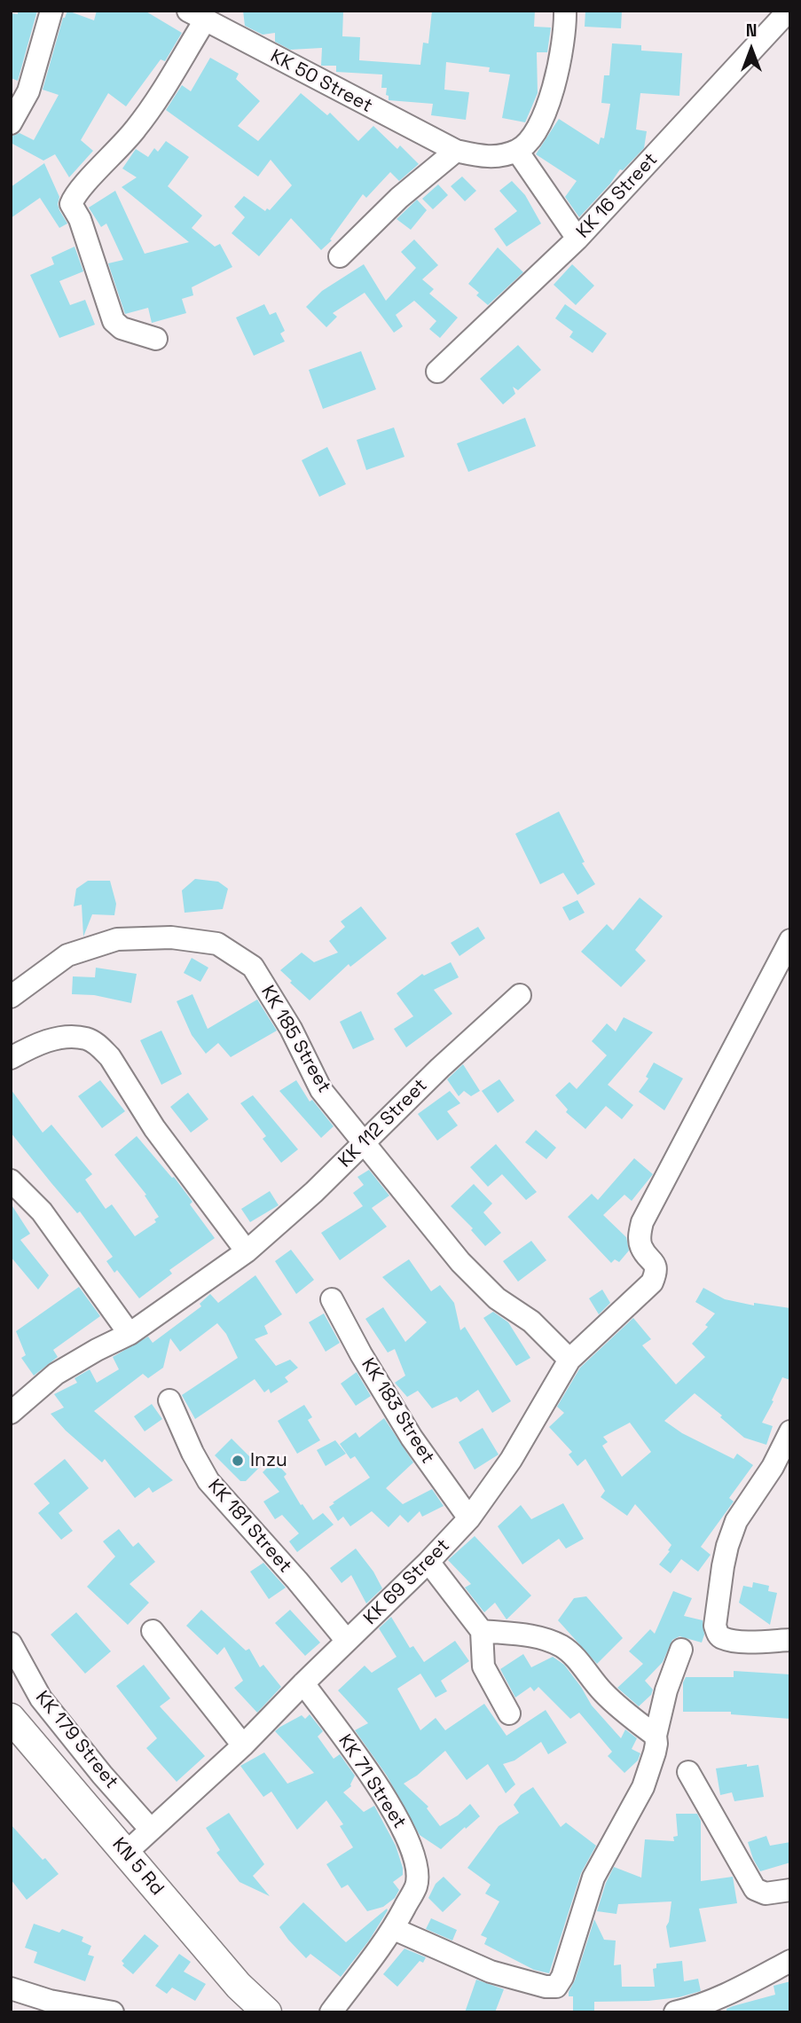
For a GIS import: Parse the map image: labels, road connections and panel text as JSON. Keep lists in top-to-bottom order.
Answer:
{
  "streets": {
    "main road": ["KN 5 Rd"],
    "street": [
      "KK 50 Street",
      "KK 16 Street",
      "KK 185 Street",
      "KK 112 Street",
      "KK 183 Street",
      "KK 181 Street",
      "KK 69 Street",
      "KK 179 Street",
      "KK 71 Street"
    ]
  },
  "crossings": [
    ["KK 185 Street", "KK 112 Street"],
    ["KK 185 Street", "KK 69 Street"],
    ["KK 183 Street", "KK 69 Street"],
    ["KK 181 Street", "KK 69 Street"],
    ["KK 69 Street", "KK 179 Street"],
    ["KK 69 Street", "KK 71 Street"],
    ["KK 69 Street", "KN 5 Rd"]
  ],
  "places": ["Inzu"],
  "north": "top"
}
